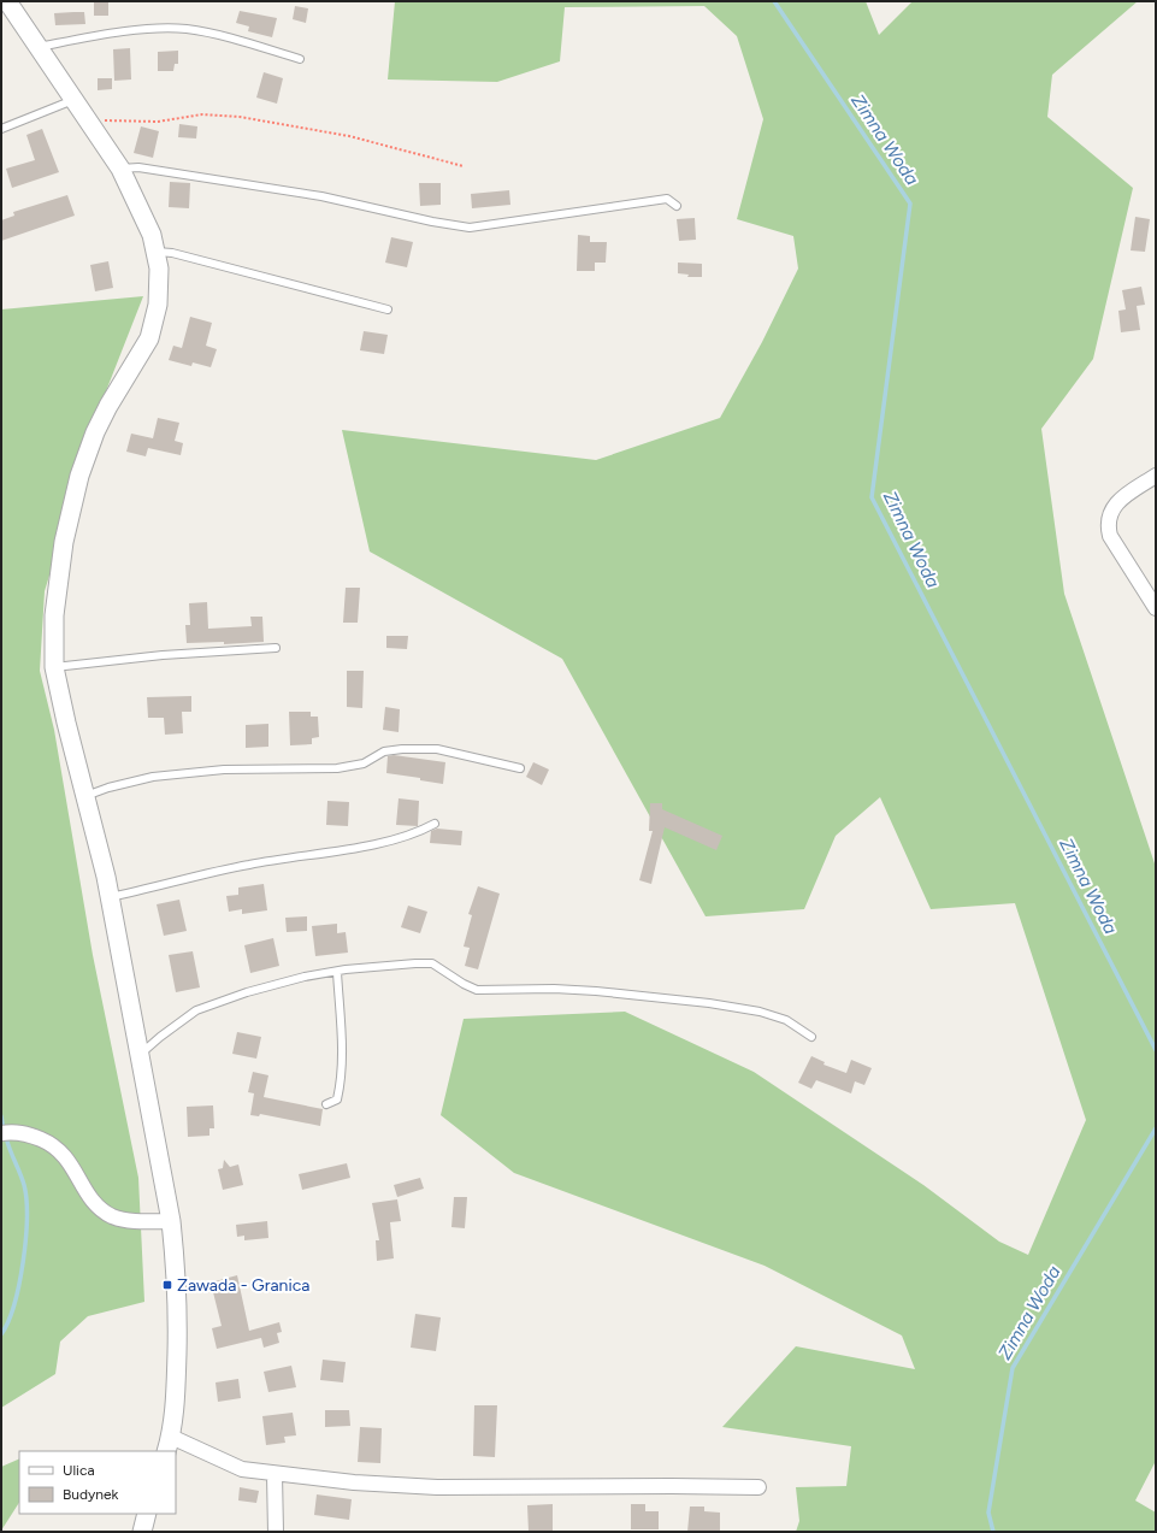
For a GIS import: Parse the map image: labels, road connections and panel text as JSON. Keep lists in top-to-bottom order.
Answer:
{
  "water": ["Zimna Woda"],
  "places": {
    "transit": ["Zawada - Granica"]
  },
  "legend": ["Ulica", "Budynek"]
}
